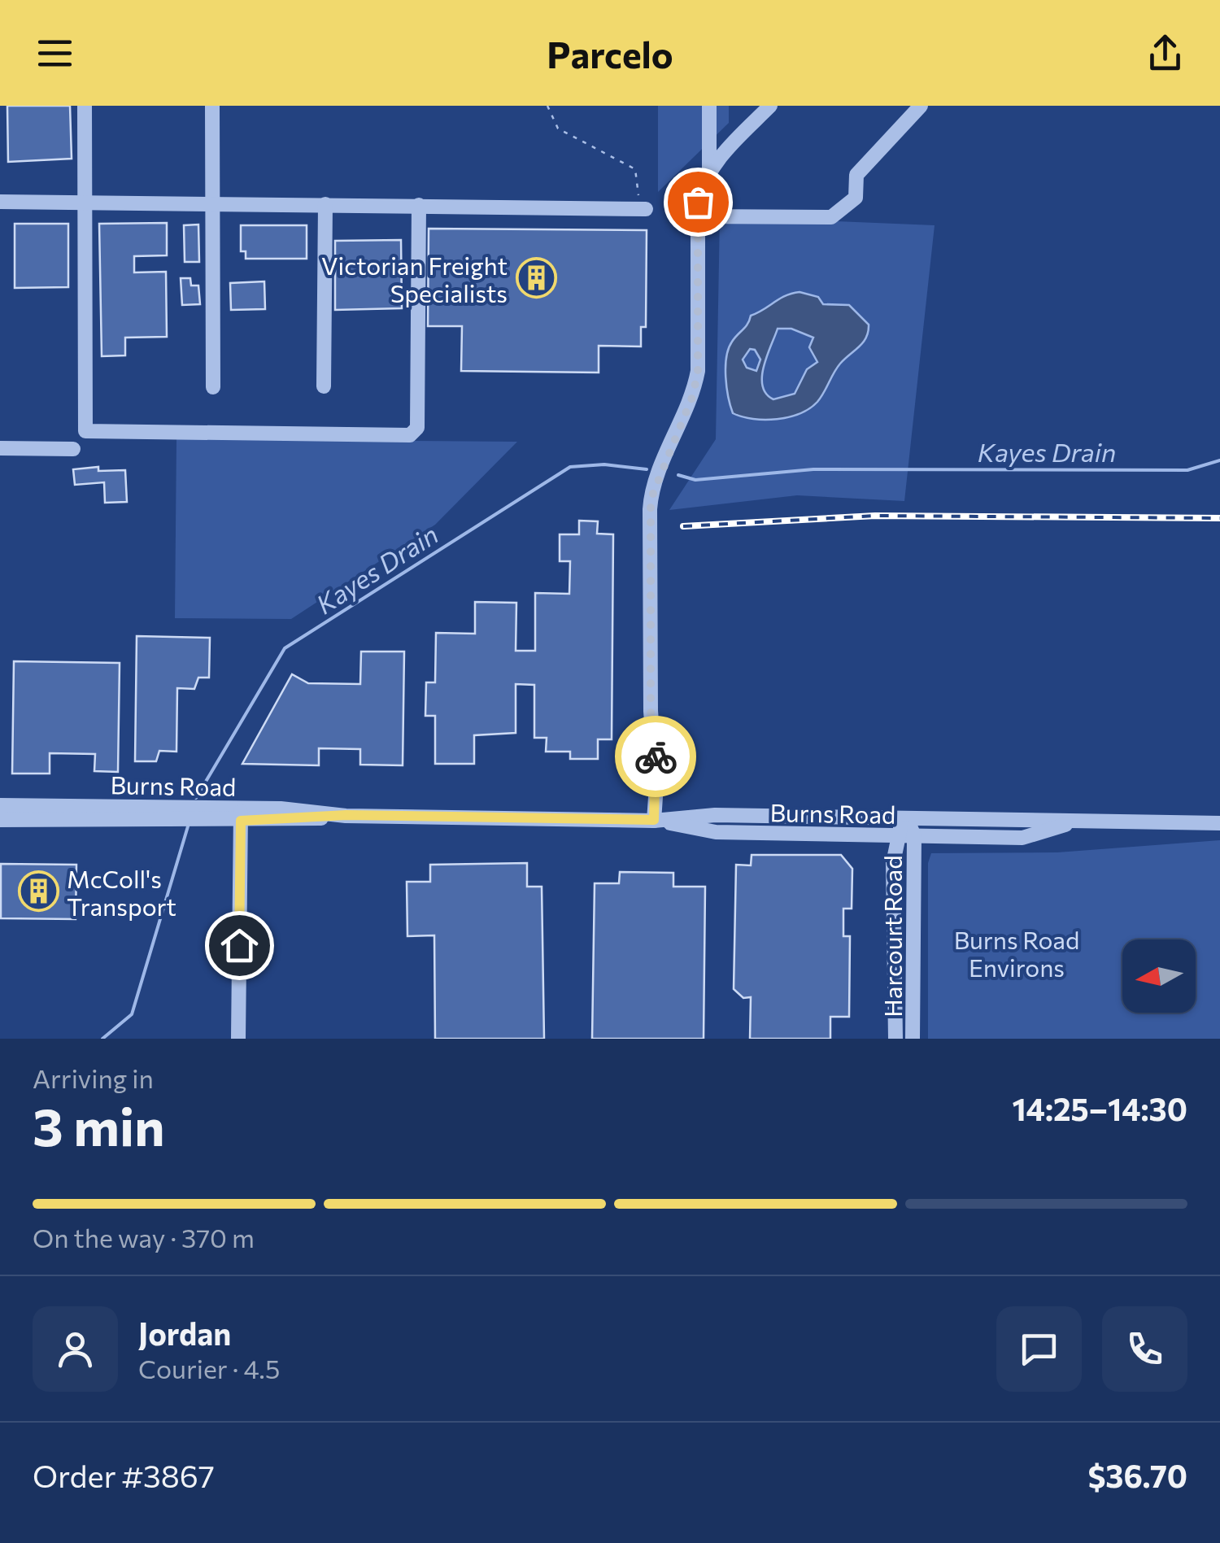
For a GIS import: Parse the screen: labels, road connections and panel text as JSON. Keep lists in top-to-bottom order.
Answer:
{
  "streets": {
    "street": ["Burns Road", "Harcourt Road"]
  },
  "crossings": [
    ["Burns Road", "Harcourt Road"]
  ],
  "water": ["Kayes Drain"],
  "parks": ["Burns Road Environs"],
  "places": {
    "building": ["Victorian Freight Specialists", "McColl's Transport"]
  },
  "north": "left",
  "page": {
    "header": "Parcelo",
    "heading": ["3 min", "Arriving in", "14:25–14:30"],
    "panel": [
      "Jordan",
      "Courier · 4.5",
      "Order #3867",
      "$36.70"
    ],
    "bar": "On the way · 370 m"
  }
}
